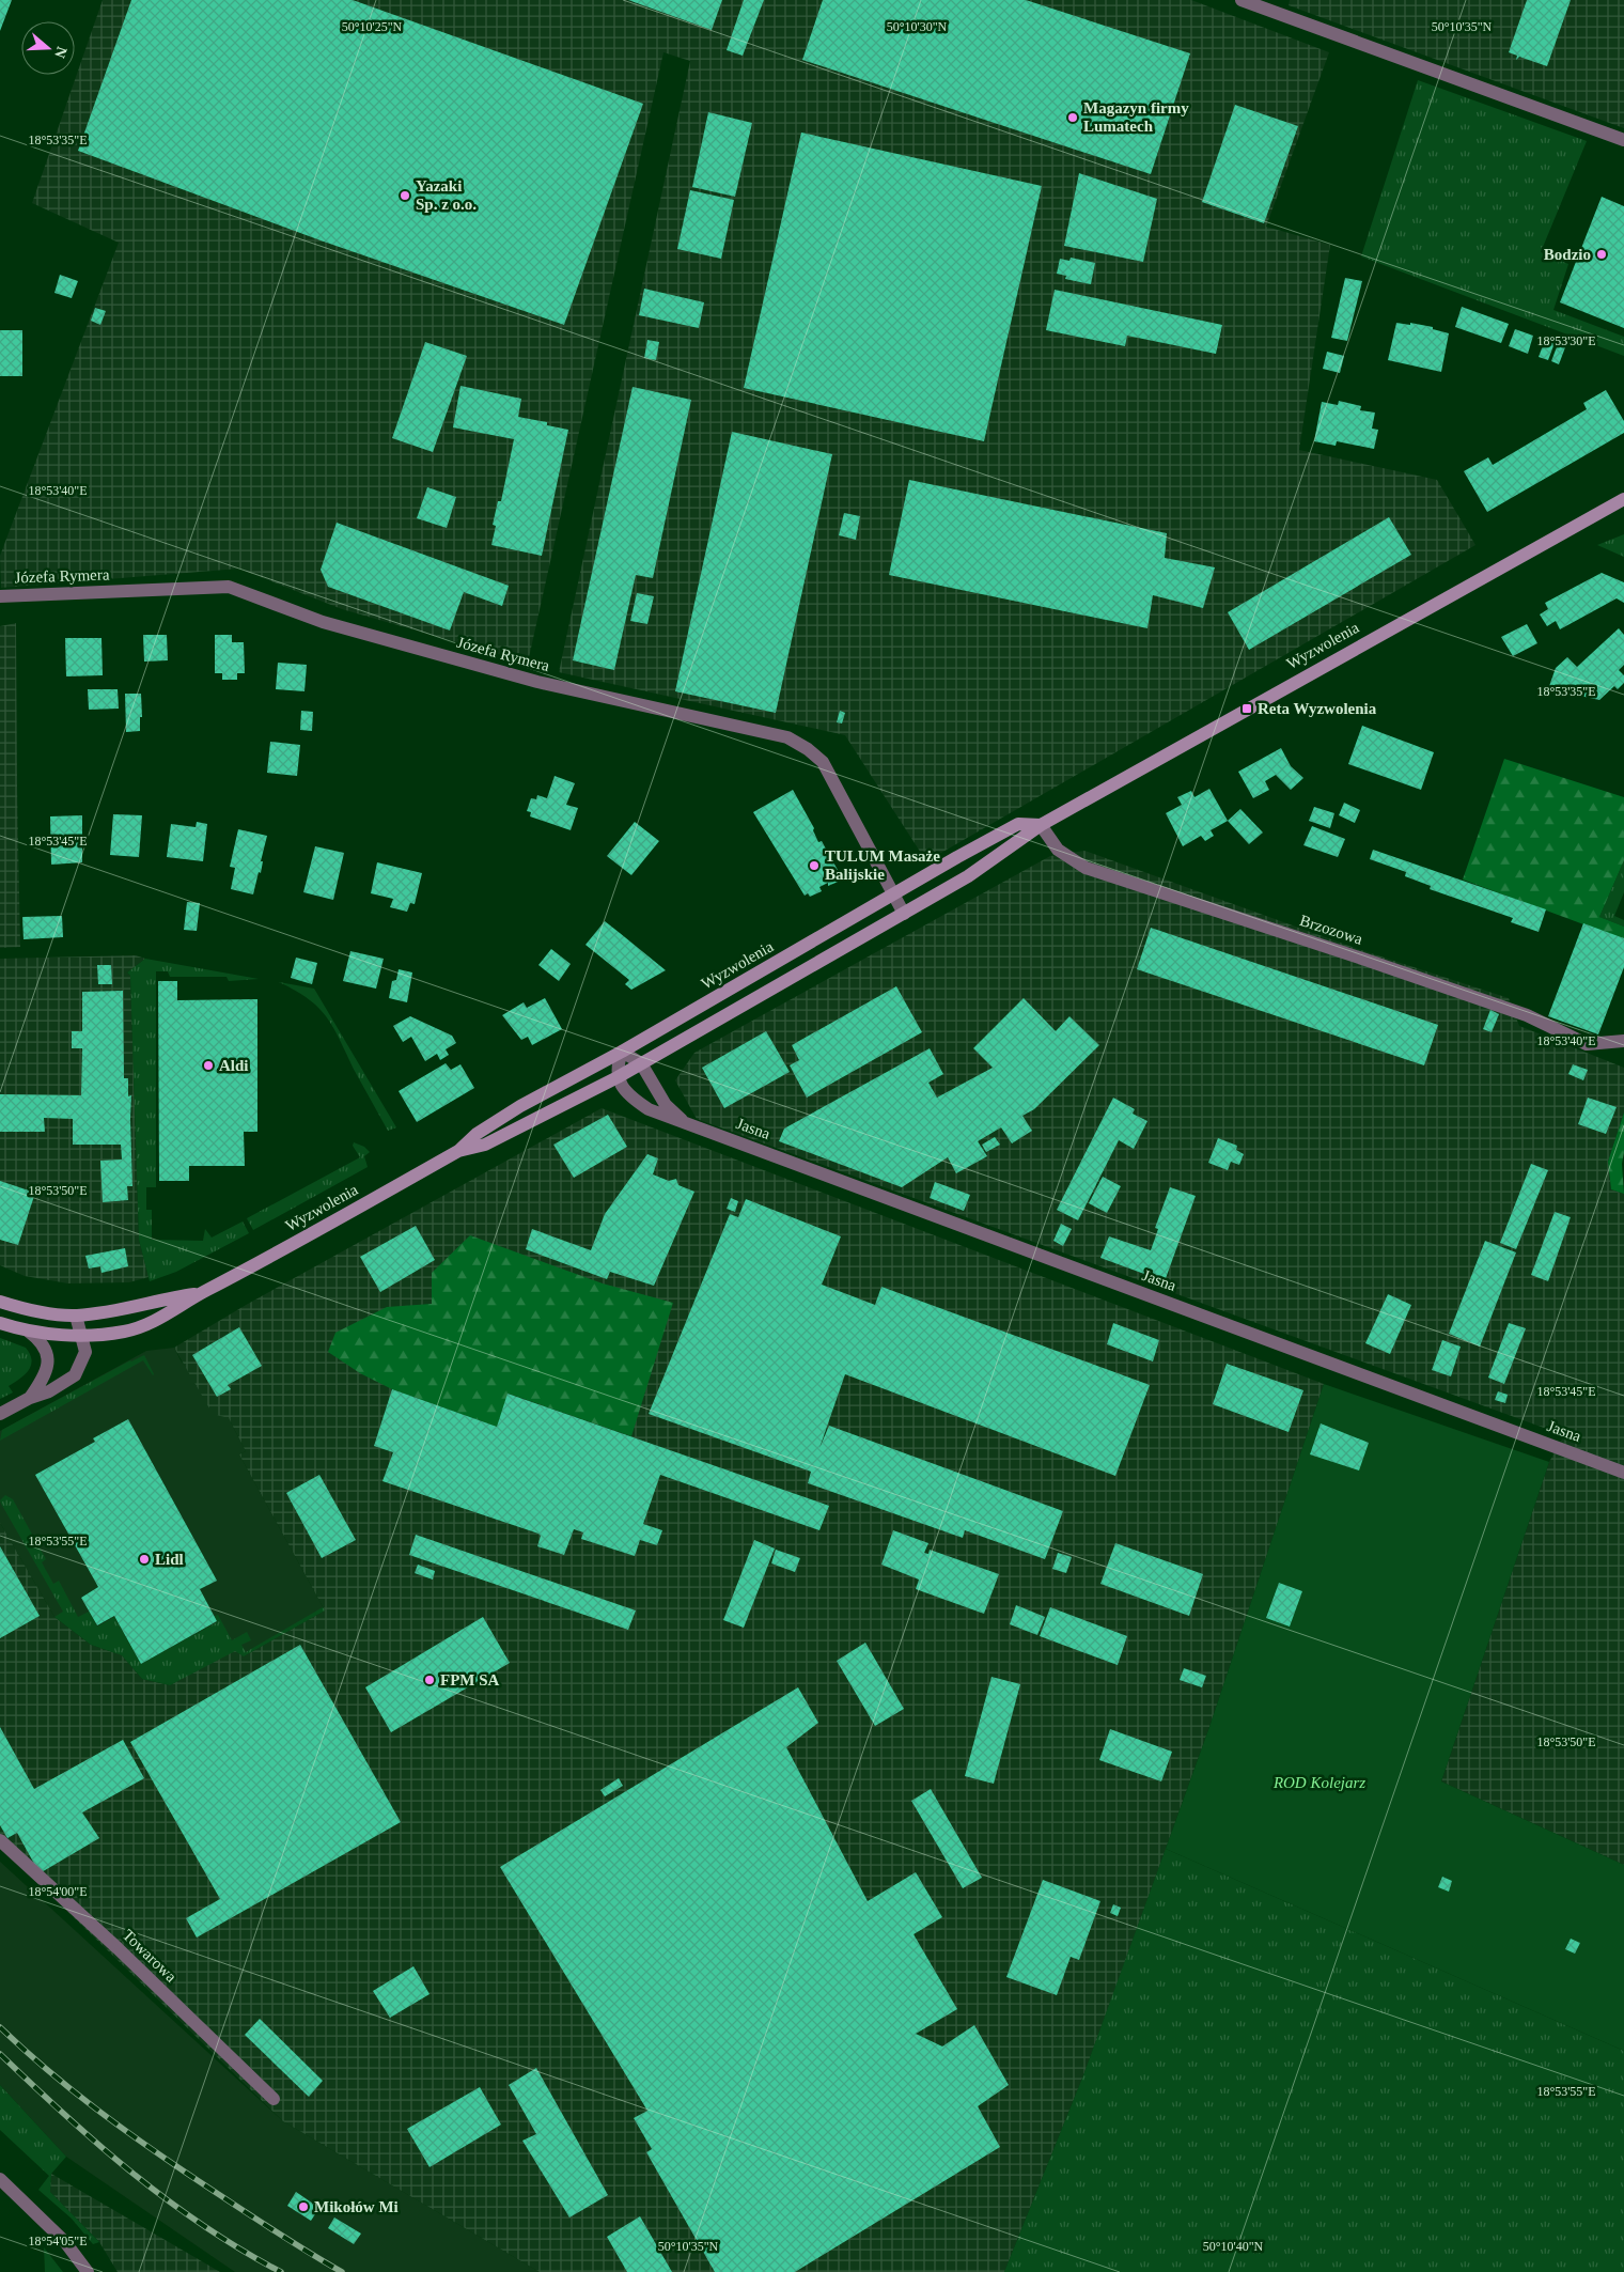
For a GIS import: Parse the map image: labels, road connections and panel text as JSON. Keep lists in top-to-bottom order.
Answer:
{
  "streets": {
    "street": [
      "Józefa Rymera",
      "Wyzwolenia",
      "Brzozowa",
      "Jasna",
      "Towarowa"
    ]
  },
  "crossings": [
    ["Józefa Rymera", "Wyzwolenia"],
    ["Wyzwolenia", "Brzozowa"],
    ["Wyzwolenia", "Jasna"]
  ],
  "parks": ["ROD Kolejarz"],
  "places": {
    "other": [
      "Magazyn firmy Lumatech",
      "Yazaki Sp. z o.o.",
      "Bodzio",
      "TULUM Masaże Balijskie",
      "Aldi",
      "Lidl",
      "FPM SA",
      "Mikołów Mi"
    ],
    "transit": ["Reta Wyzwolenia"]
  },
  "north": "right",
  "coordinates": [
    "50°10'25\"N",
    "50°10'30\"N",
    "50°10'35\"N",
    "18°53'35\"E",
    "18°53'30\"E",
    "18°53'40\"E",
    "18°53'45\"E",
    "18°53'50\"E",
    "18°53'55\"E",
    "18°54'00\"E",
    "18°54'05\"E",
    "50°10'40\"N"
  ]
}
